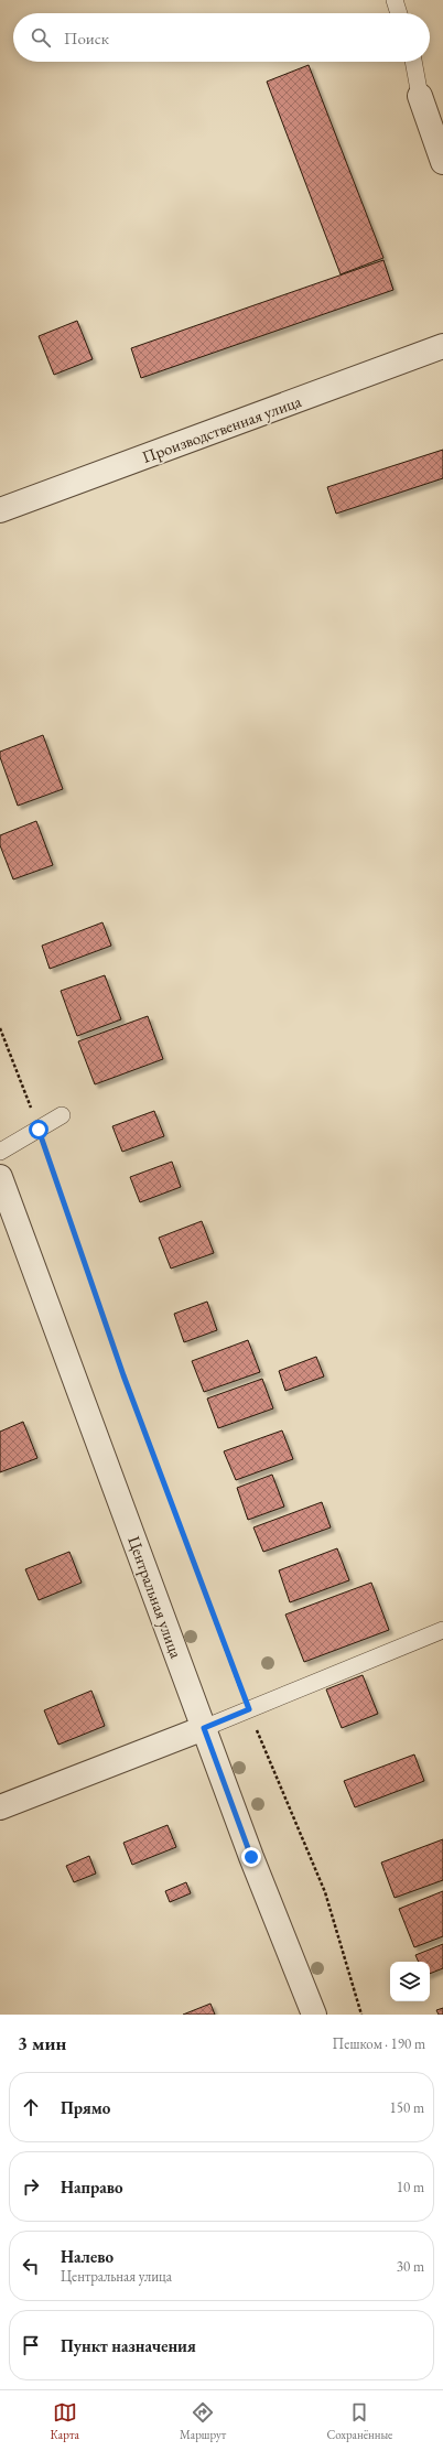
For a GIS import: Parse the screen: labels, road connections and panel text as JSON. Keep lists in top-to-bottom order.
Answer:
{
  "streets": {
    "street": ["Производственная улица", "Центральная улица"]
  },
  "page": {
    "search": "Поиск",
    "heading": ["3 мин", "Пешком · 190 m"],
    "list": [
      ["Прямо", "150 m"],
      ["Направо", "10 m"],
      ["Налево", "Центральная улица", "30 m"],
      "Пункт назначения"
    ],
    "nav": ["Карта", "Маршрут", "Сохранённые"]
  }
}
